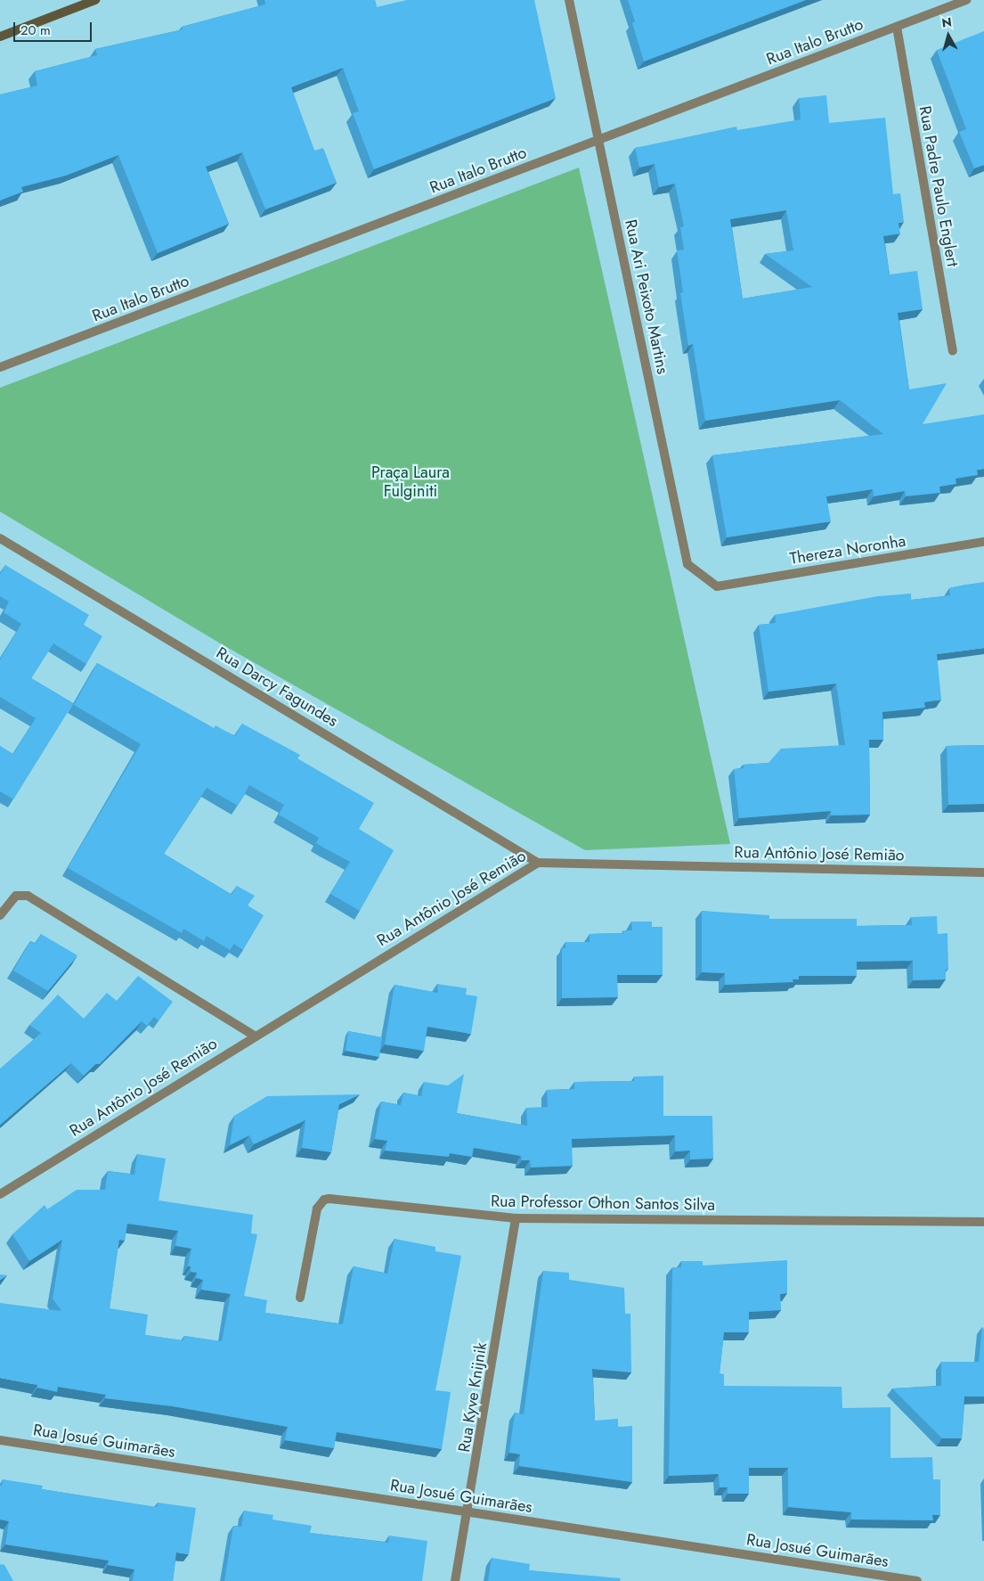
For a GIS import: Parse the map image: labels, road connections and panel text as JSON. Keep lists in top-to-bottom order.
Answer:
{
  "streets": {
    "street": [
      "Rua Italo Brutto",
      "Rua Padre Paulo Englert",
      "Rua Ari Peixoto Martins",
      "Thereza Noronha",
      "Rua Darcy Fagundes",
      "Rua Antônio José Remião",
      "Rua Professor Othon Santos Silva",
      "Rua Kyve Knijnik",
      "Rua Josué Guimarães"
    ]
  },
  "crossings": [
    ["Rua Italo Brutto", "Rua Padre Paulo Englert"],
    ["Rua Italo Brutto", "Rua Ari Peixoto Martins"],
    ["Rua Ari Peixoto Martins", "Thereza Noronha"],
    ["Rua Darcy Fagundes", "Rua Antônio José Remião"],
    ["Rua Professor Othon Santos Silva", "Rua Kyve Knijnik"],
    ["Rua Kyve Knijnik", "Rua Josué Guimarães"]
  ],
  "parks": ["Praça Laura Fulginiti"],
  "scale_bar": "20 m",
  "north": "top"
}
